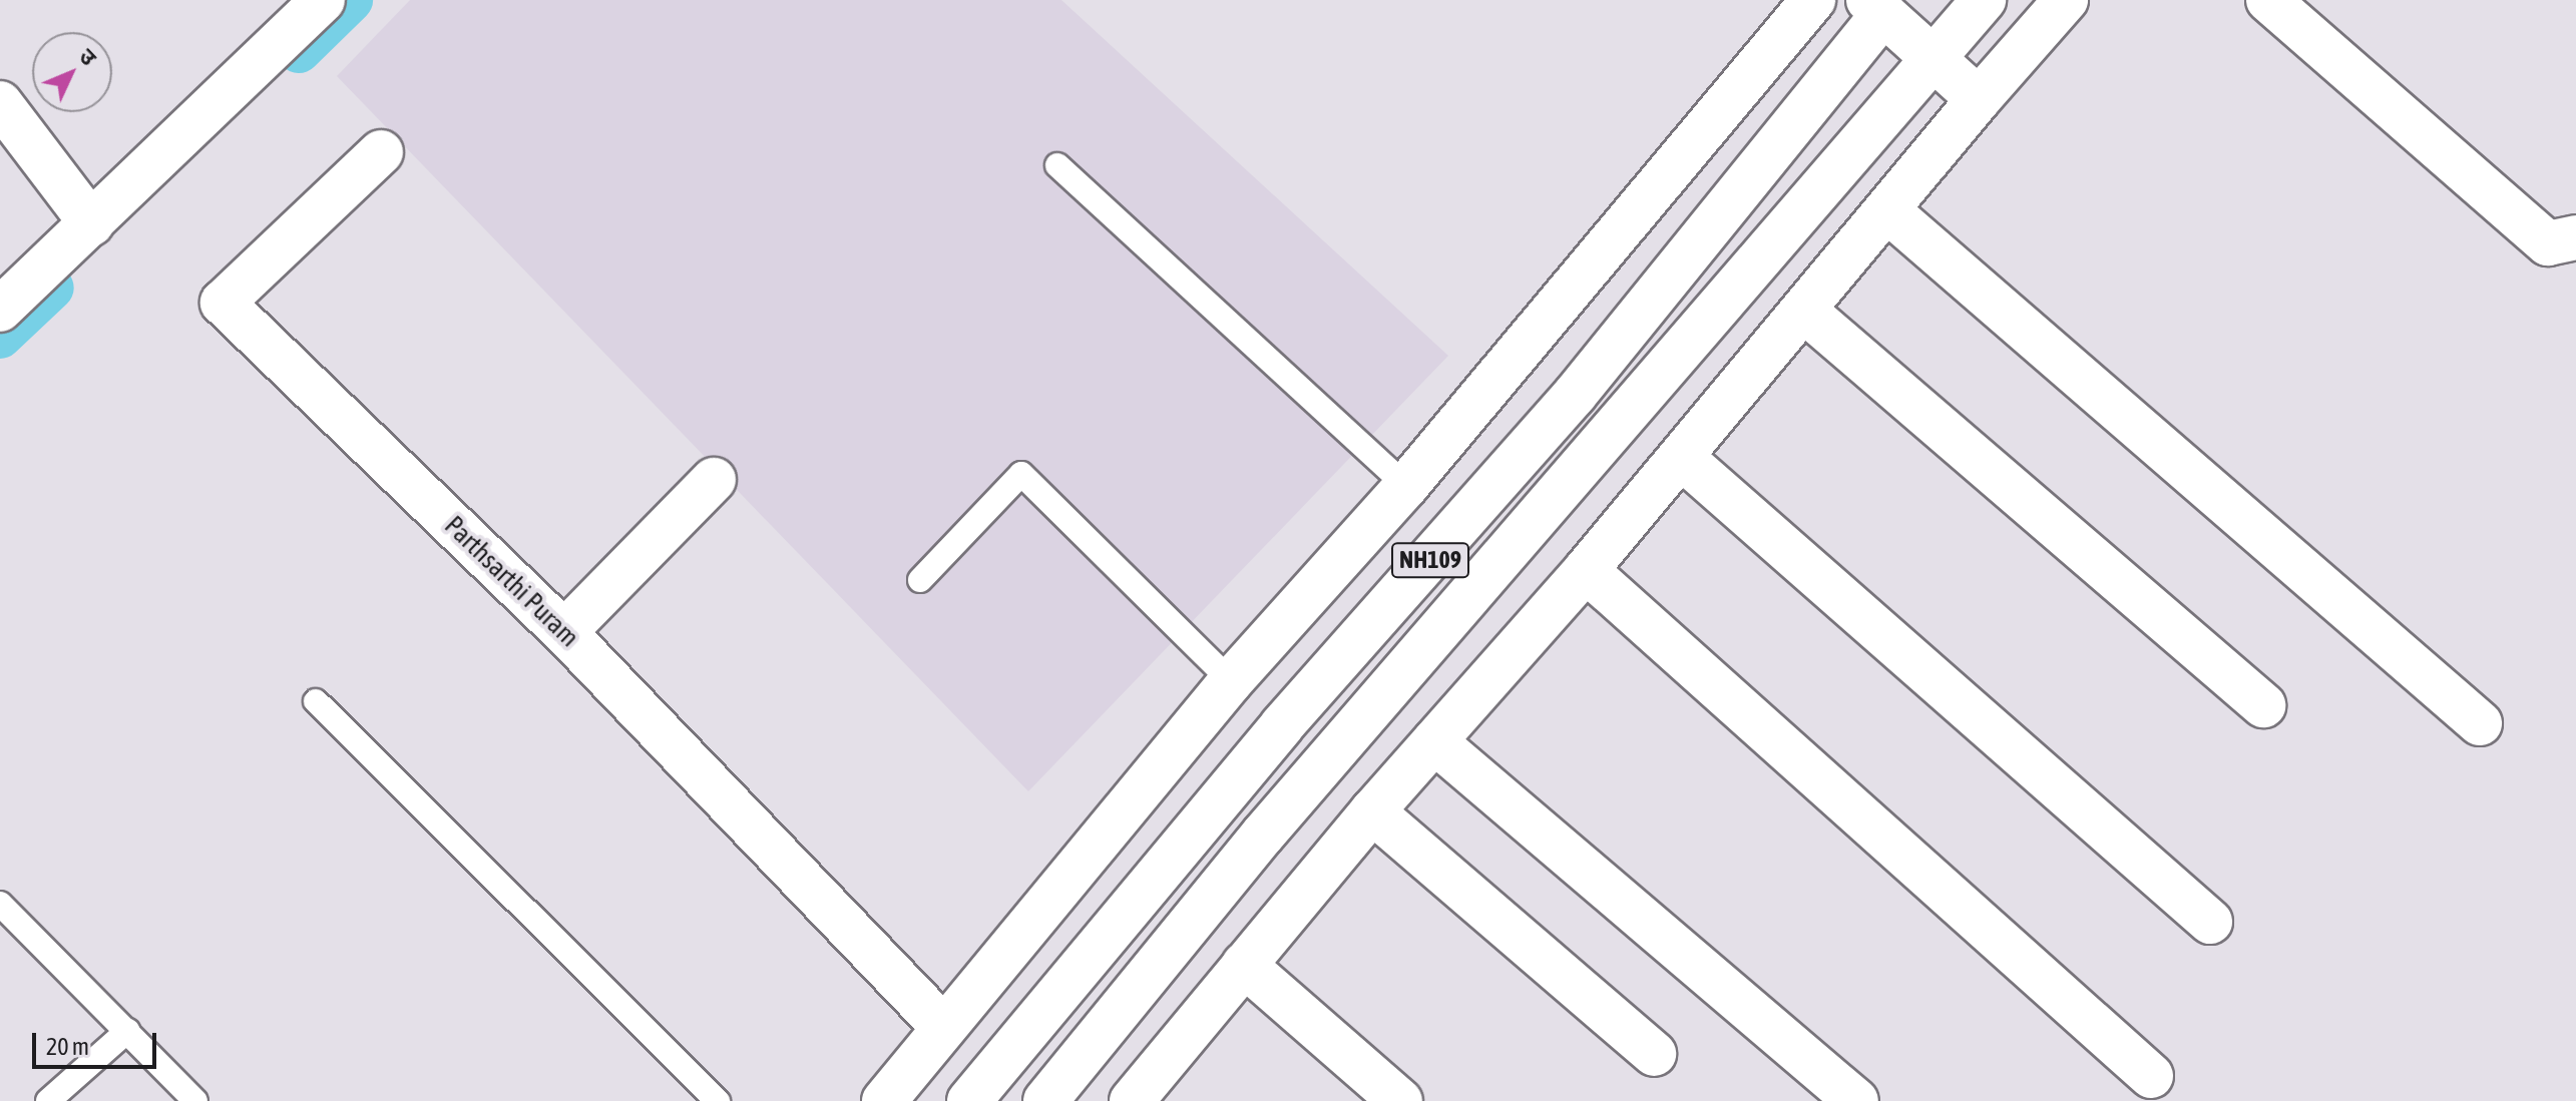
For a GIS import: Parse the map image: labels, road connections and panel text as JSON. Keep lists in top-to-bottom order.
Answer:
{
  "streets": {
    "main road": ["NH109", "Parthsarthi Puram"]
  },
  "scale_bar": "20 m",
  "north": "top right"
}
